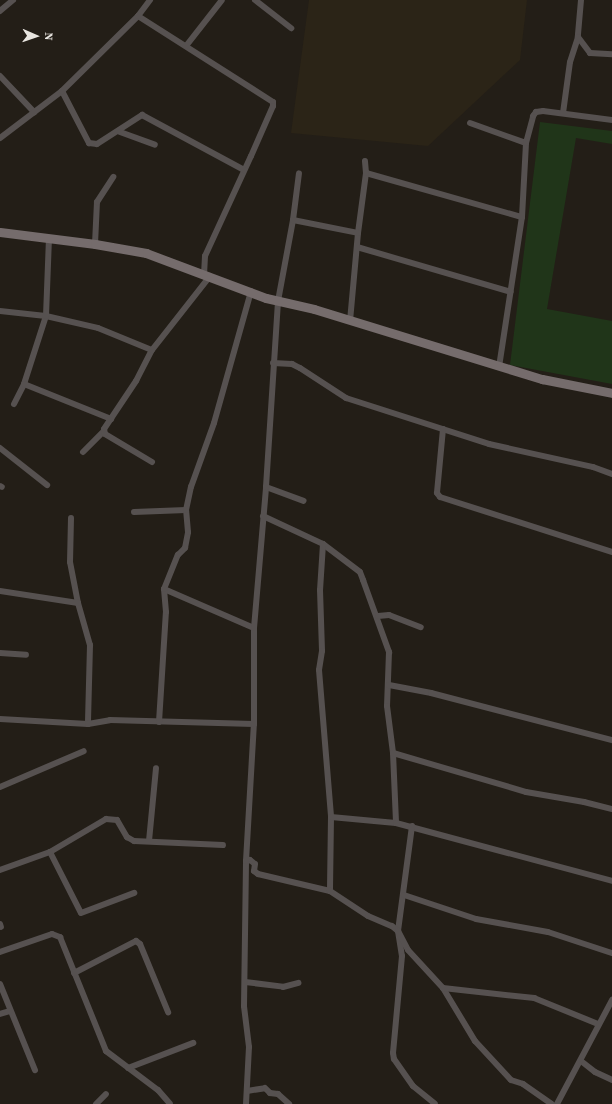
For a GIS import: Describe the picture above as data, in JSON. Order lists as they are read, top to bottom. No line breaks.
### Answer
{"north":"right"}
